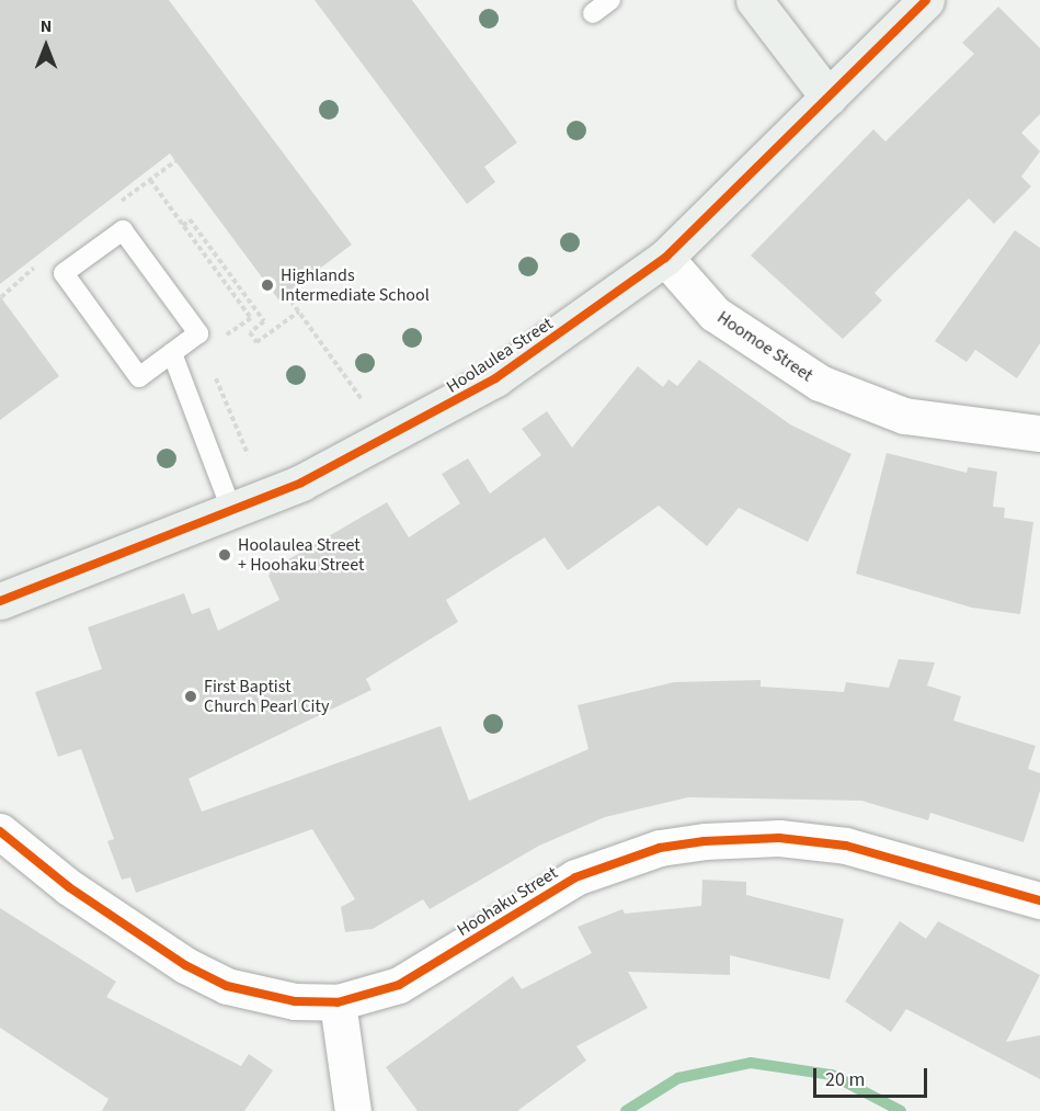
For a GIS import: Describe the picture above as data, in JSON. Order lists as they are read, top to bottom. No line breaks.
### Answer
{"streets":{"street":["Hoomoe Street","Hoolaulea Street","Hoohaku Street"]},"crossings":[["Hoomoe Street","Hoolaulea Street"]],"places":["Highlands Intermediate School","Hoolaulea Street + Hoohaku Street","First Baptist Church Pearl City"],"scale_bar":"20 m","north":"top"}
